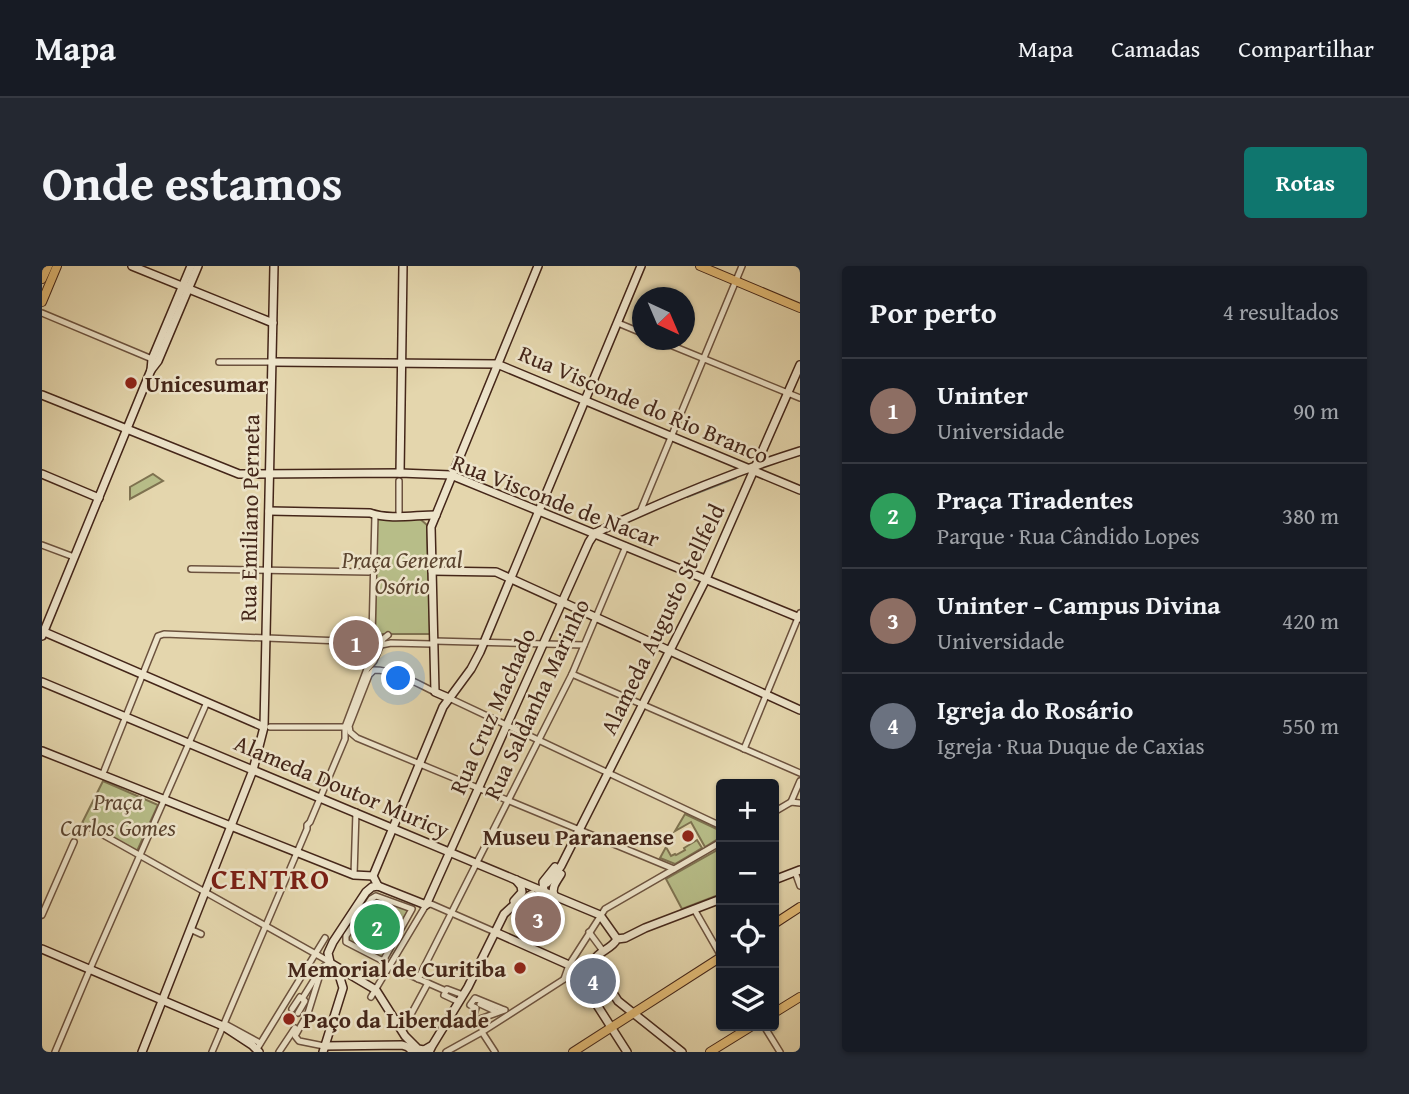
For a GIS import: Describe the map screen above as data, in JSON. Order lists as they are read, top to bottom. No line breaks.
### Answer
{"streets":{"street":["Rua Visconde do Rio Branco","Rua Visconde de Nacar","Rua Emiliano Perneta","Alameda Augusto Stellfeld","Rua Saldanha Marinho","Rua Cruz Machado","Alameda Doutor Muricy"]},"crossings":[["Rua Visconde do Rio Branco","Rua Emiliano Perneta"],["Rua Visconde do Rio Branco","Alameda Augusto Stellfeld"],["Rua Visconde de Nacar","Rua Emiliano Perneta"],["Rua Visconde de Nacar","Alameda Augusto Stellfeld"],["Rua Visconde de Nacar","Rua Saldanha Marinho"],["Rua Visconde de Nacar","Rua Cruz Machado"],["Rua Emiliano Perneta","Alameda Doutor Muricy"],["Alameda Augusto Stellfeld","Alameda Doutor Muricy"],["Rua Saldanha Marinho","Alameda Doutor Muricy"],["Rua Cruz Machado","Alameda Doutor Muricy"]],"districts":["CENTRO"],"parks":["Praça General Osório","Praça Carlos Gomes"],"places":["Unicesumar","Museu Paranaense","Memorial de Curitiba","Paço da Liberdade"],"north":"bottom right","page":{"header":"Mapa","nav":["Mapa","Camadas","Compartilhar"],"title":"Onde estamos","buttons":"Rotas","heading":["Por perto","4 resultados"],"list":[{"mark":"1","name":"Uninter","note":"Universidade","value":"90 m"},{"mark":"2","name":"Praça Tiradentes","note":"Parque · Rua Cândido Lopes","value":"380 m"},{"mark":"3","name":"Uninter - Campus Divina","note":"Universidade","value":"420 m"},{"mark":"4","name":"Igreja do Rosário","note":"Igreja · Rua Duque de Caxias","value":"550 m"}],"pins":["1","3","2","4"],"map_buttons":["+","−"]}}
